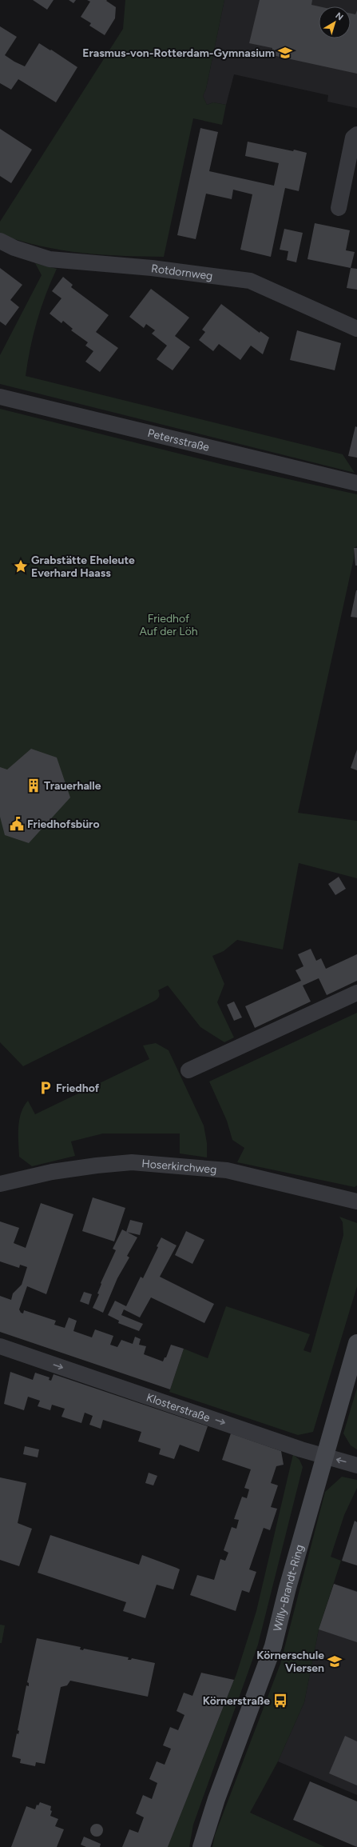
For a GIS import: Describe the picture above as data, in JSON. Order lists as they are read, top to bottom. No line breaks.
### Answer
{"streets":{"main road":["Willy-Brandt-Ring"],"street":["Rotdornweg","Petersstraße","Hoserkirchweg","Klosterstraße"]},"crossings":[["Klosterstraße","Willy-Brandt-Ring"]],"one_way":["Klosterstraße"],"parks":["Friedhof Auf der Löh"],"places":{"school or university":["Erasmus-von-Rotterdam-Gymnasium","Körnerschule Viersen"],"place":["Grabstätte Eheleute Everhard Haass"],"building":["Trauerhalle"],"public building":["Friedhofsbüro"],"parking":["Friedhof"],"bus stop":["Körnerstraße"]},"north":"top right"}
